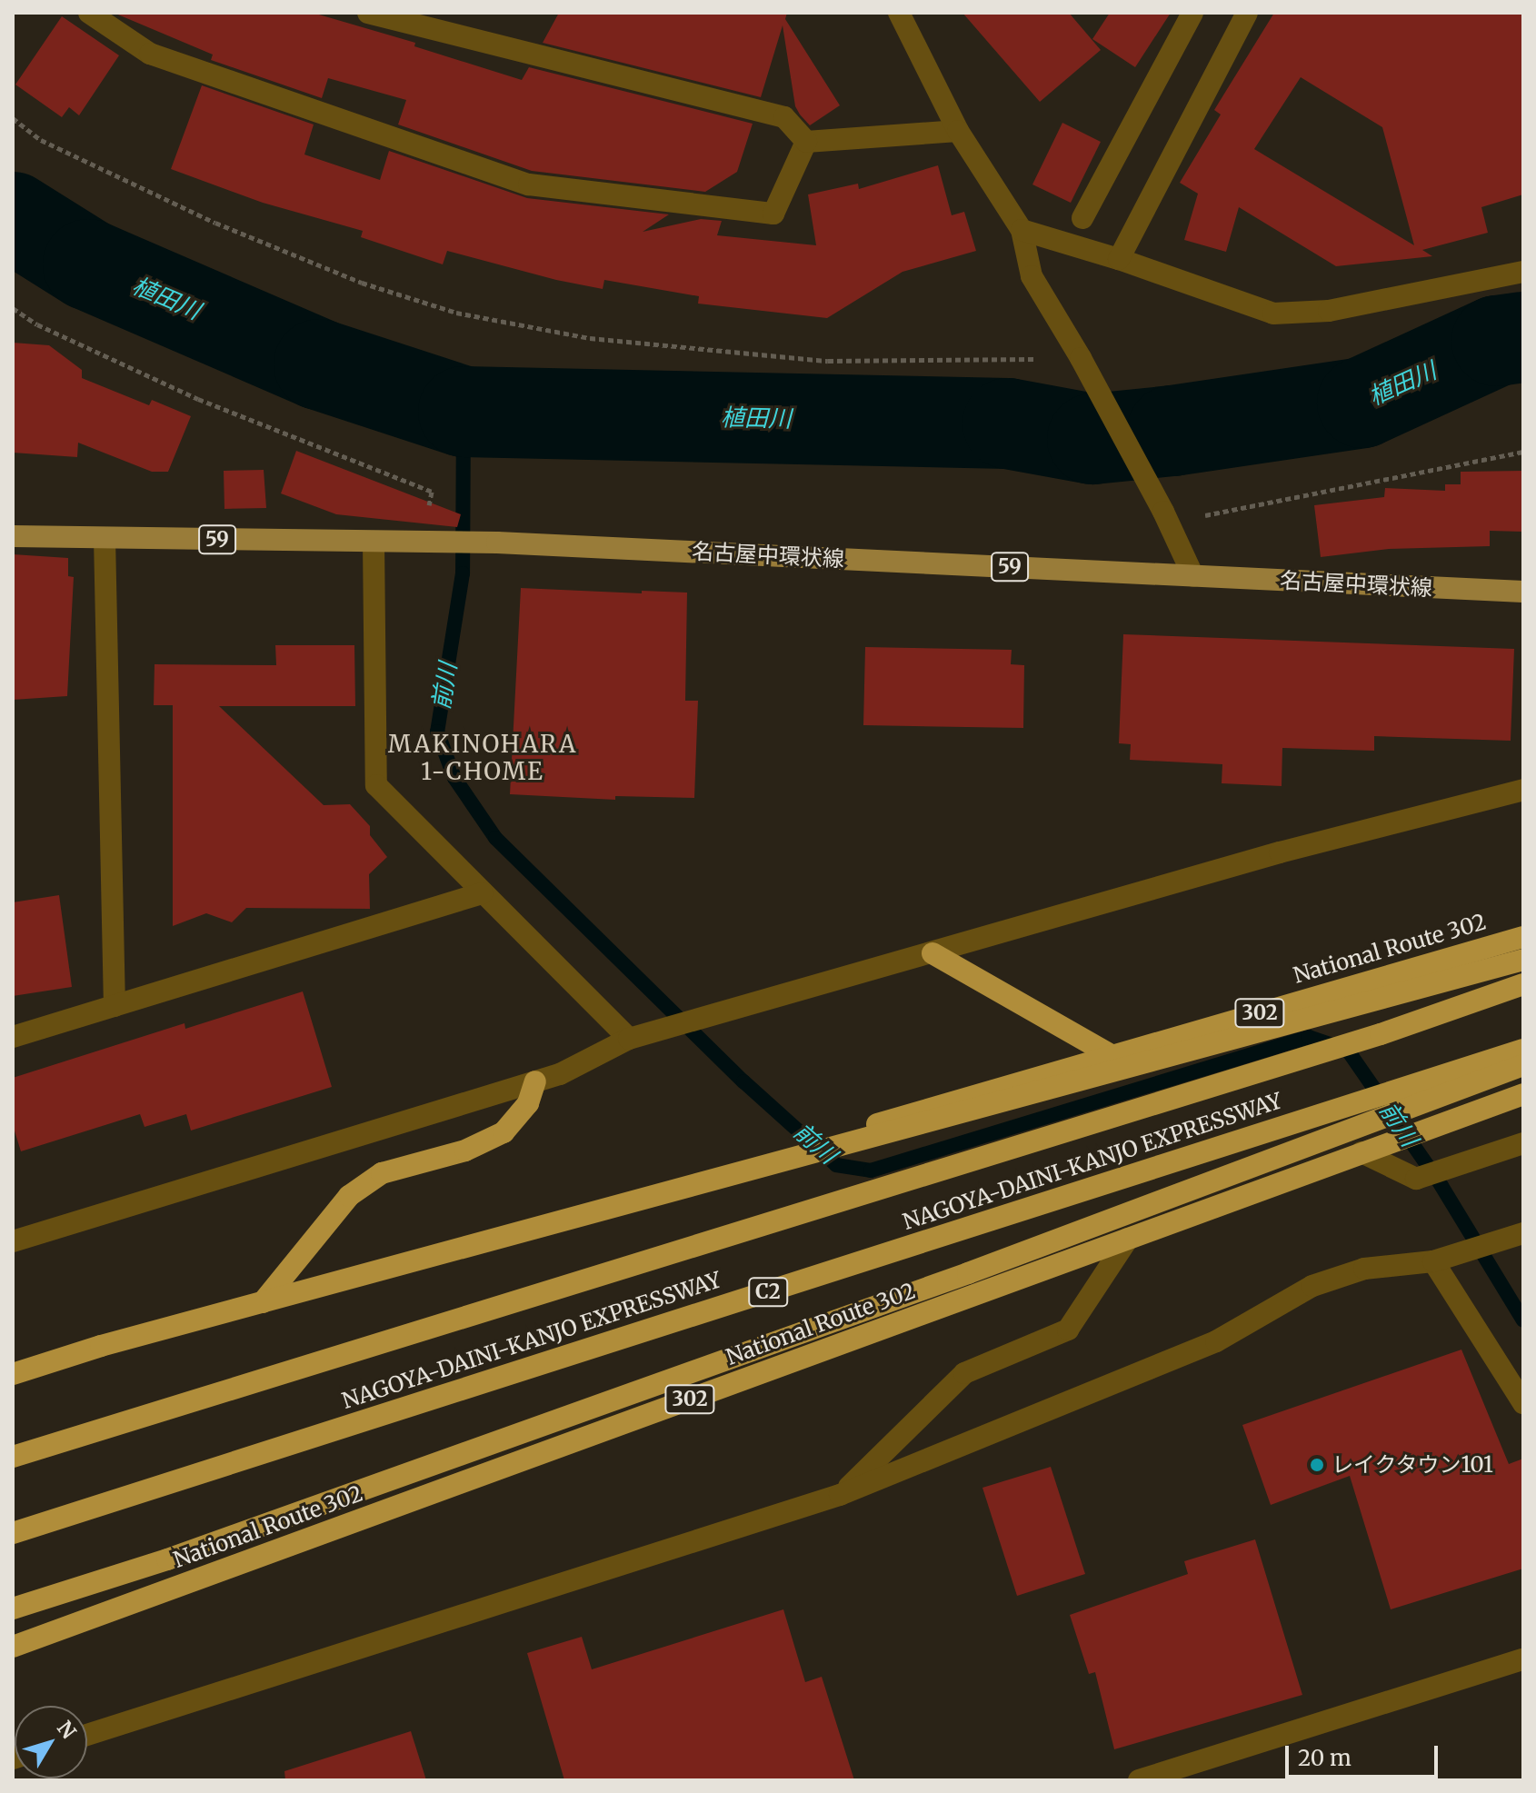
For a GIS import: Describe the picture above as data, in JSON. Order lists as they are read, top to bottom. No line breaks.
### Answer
{"streets":{"highway":["National Route 302","302","NAGOYA-DAINI-KANJO EXPRESSWAY","C2"],"main road":["59","名古屋中環状線"]},"districts":["MAKINOHARA 1-CHOME"],"water":["植田川","前川"],"places":["レイクタウン101"],"scale_bar":"20 m","north":"top right"}
